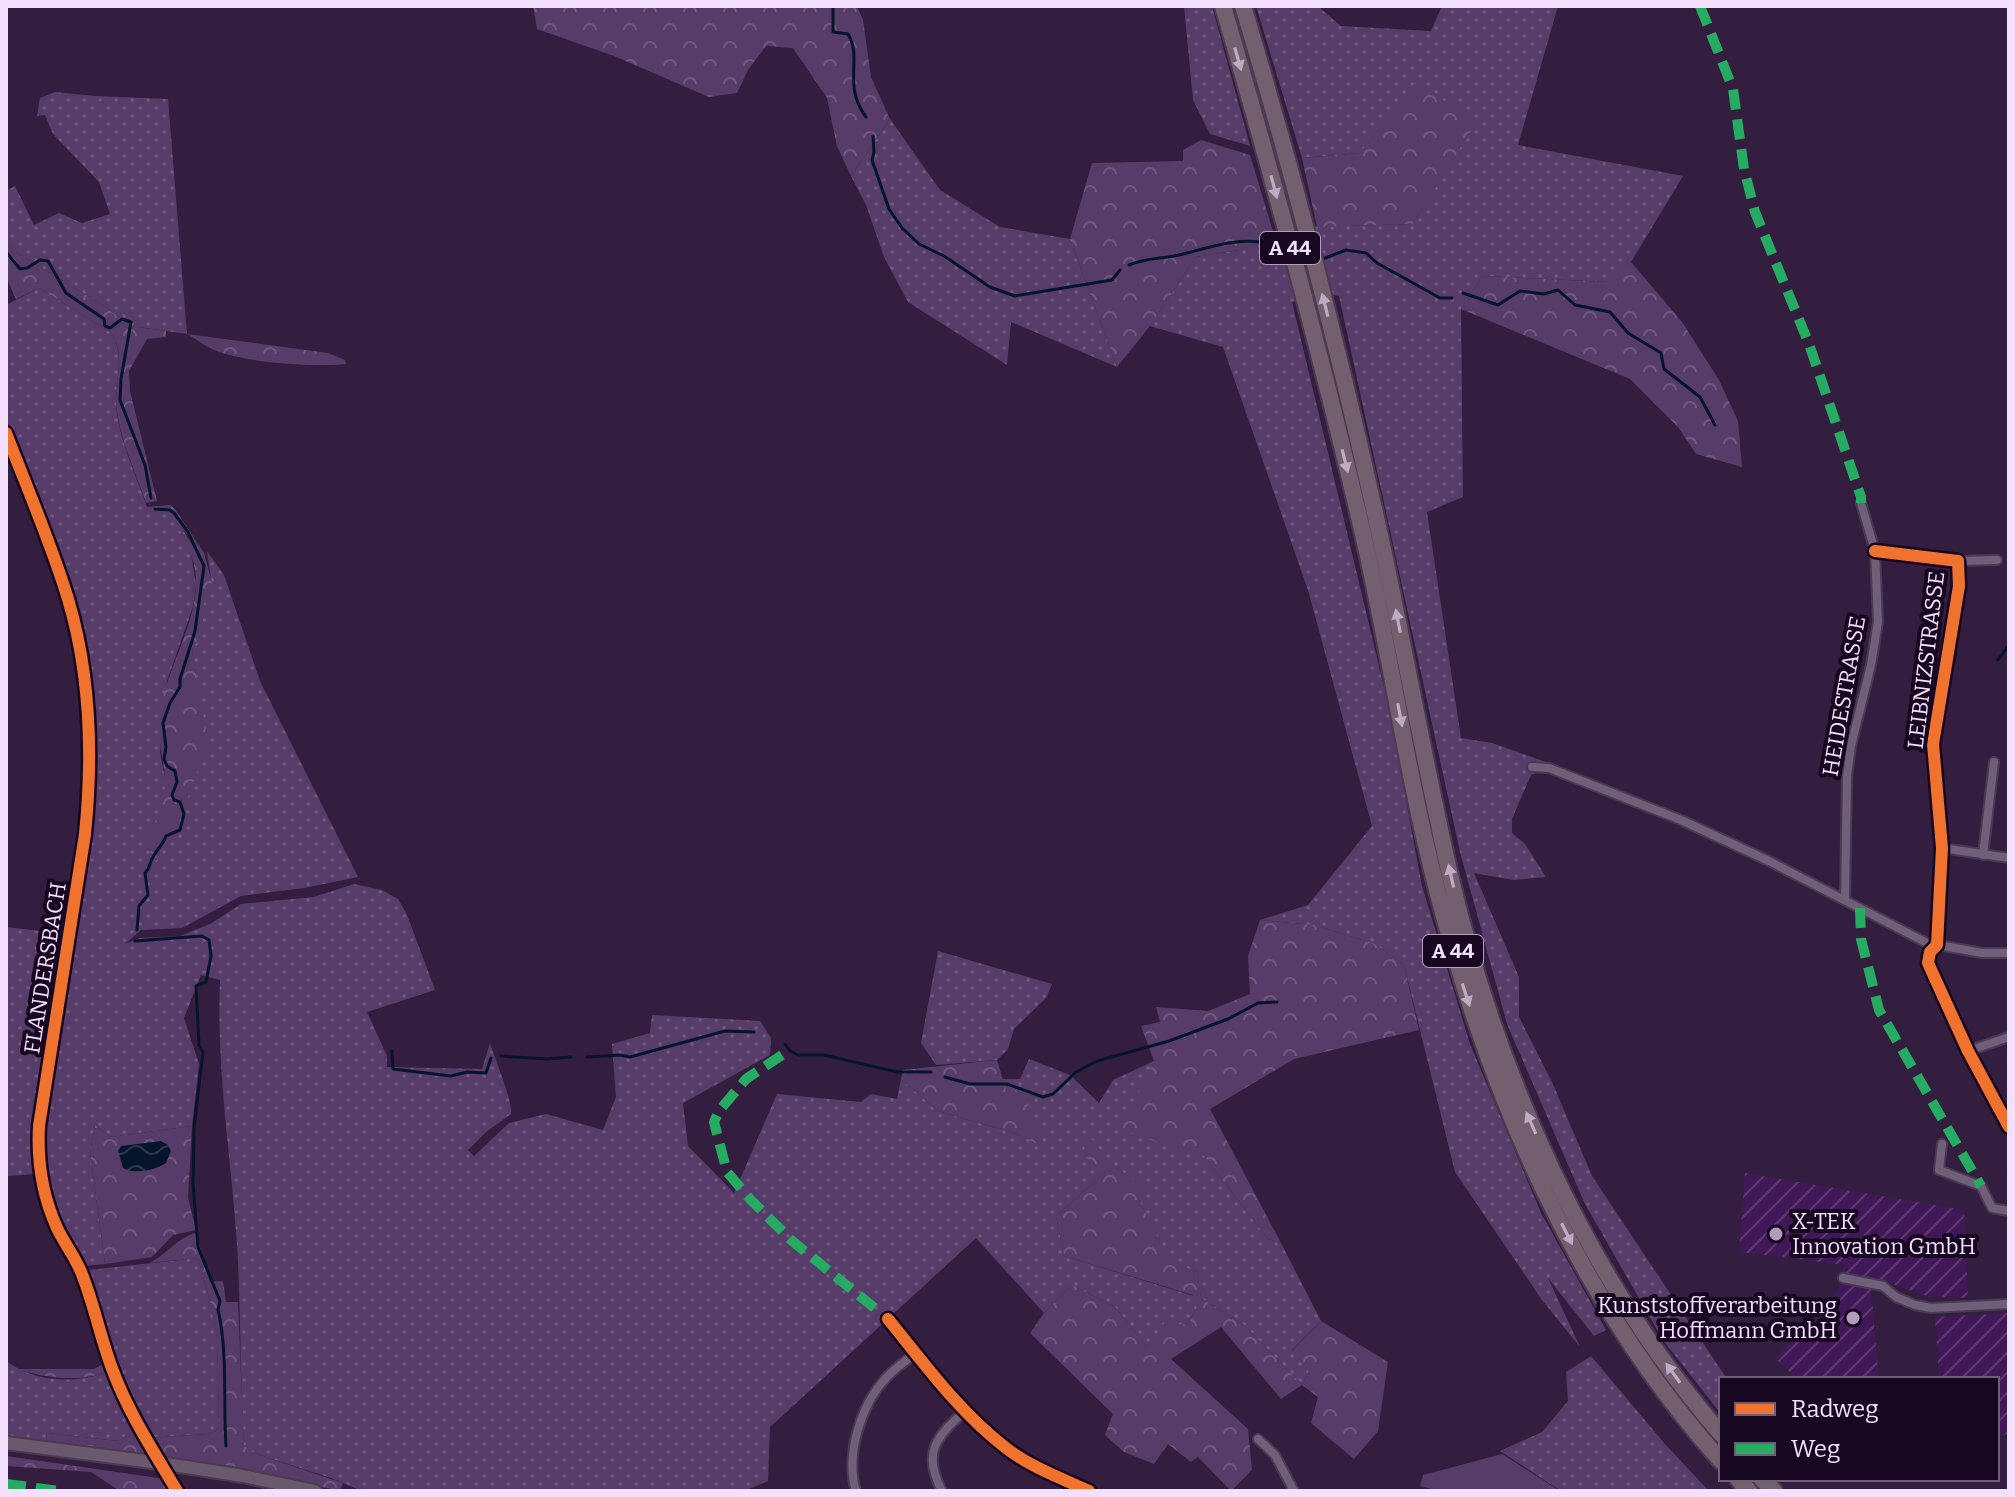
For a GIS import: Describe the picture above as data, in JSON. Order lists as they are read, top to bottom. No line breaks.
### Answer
{"streets":{"highway":["A 44"],"street":["LEIBNIZSTRASSE","HEIDESTRASSE","FLANDERSBACH"]},"crossings":[["LEIBNIZSTRASSE","HEIDESTRASSE"]],"places":["X-TEK Innovation GmbH","Kunststoffverarbeitung Hoffmann GmbH"],"legend":["Radweg","Weg"]}
